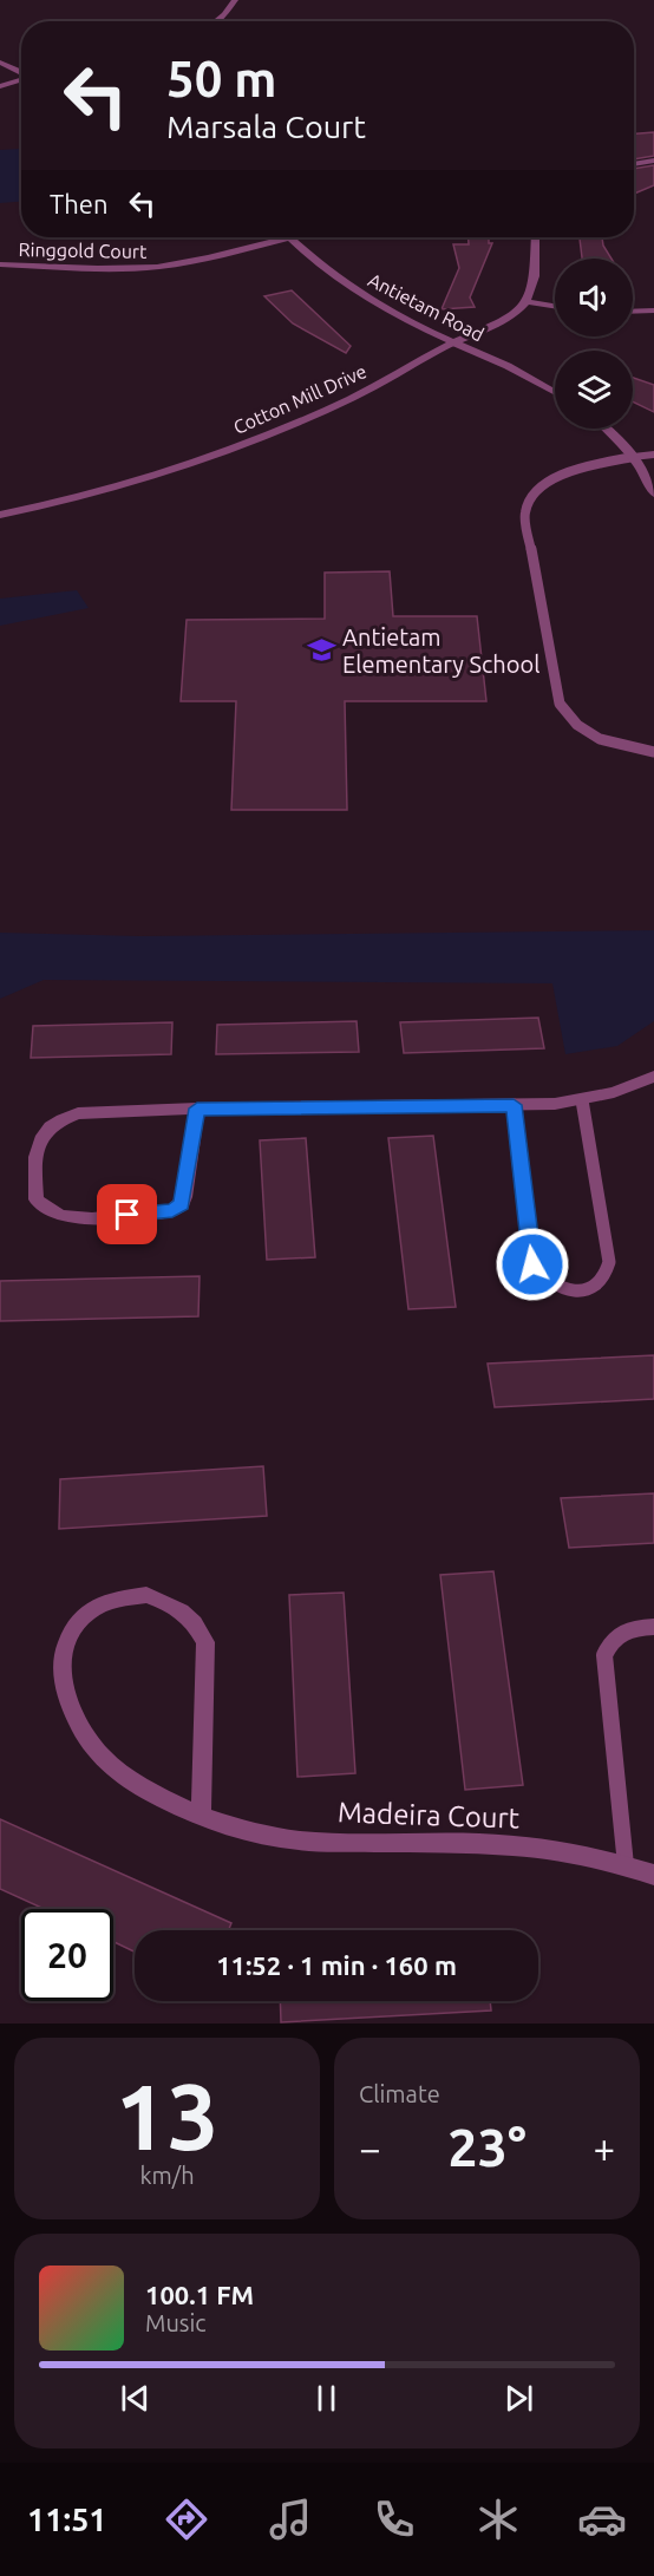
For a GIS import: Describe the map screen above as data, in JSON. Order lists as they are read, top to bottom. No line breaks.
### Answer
{"streets":{"street":["Ringgold Court","Antietam Road","Cotton Mill Drive","Madeira Court"]},"crossings":[["Ringgold Court","Antietam Road"],["Antietam Road","Cotton Mill Drive"]],"places":{"school or university":["Antietam Elementary School"]},"page":{"turn":["50 m","Marsala Court"],"then":"Then","limit":"20","trip":"11:52 · 1 min · 160 m","tile":[["13","km/h"],"Climate"],"heat":["−","23°","+"],"song":["100.1 FM","Music"],"tabs":"11:51"}}
